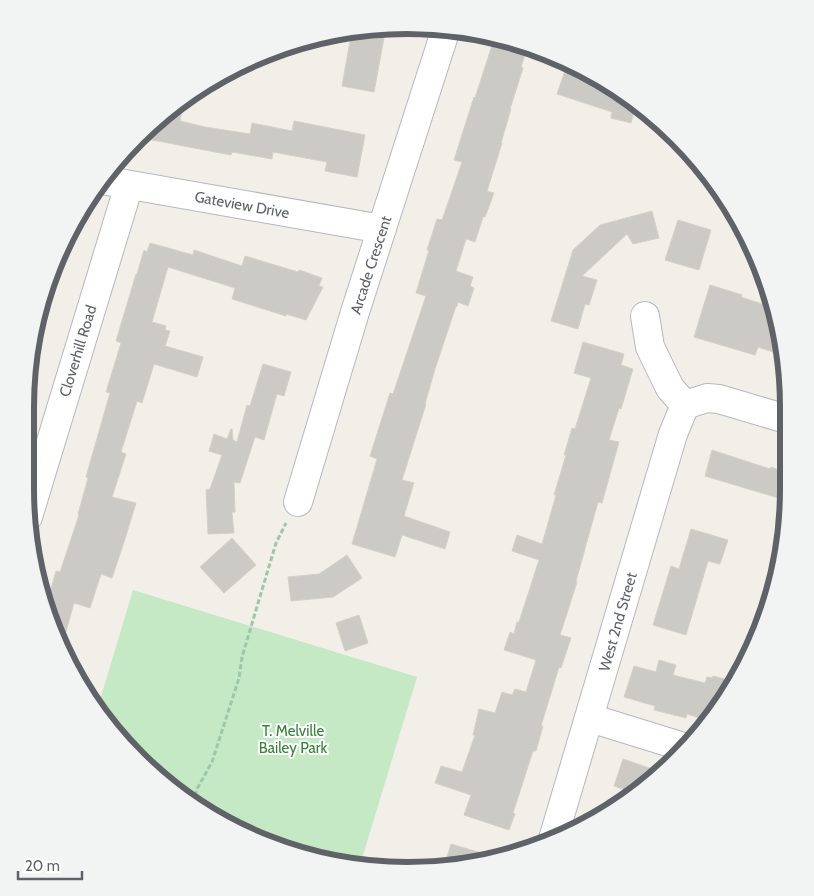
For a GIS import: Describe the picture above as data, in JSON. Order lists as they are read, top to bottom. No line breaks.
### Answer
{"streets":{"street":["Gateview Drive","Arcade Crescent","Cloverhill Road","West 2nd Street"]},"crossings":[["Gateview Drive","Arcade Crescent"],["Gateview Drive","Cloverhill Road"]],"parks":["T. Melville Bailey Park"],"scale_bar":"20 m"}
